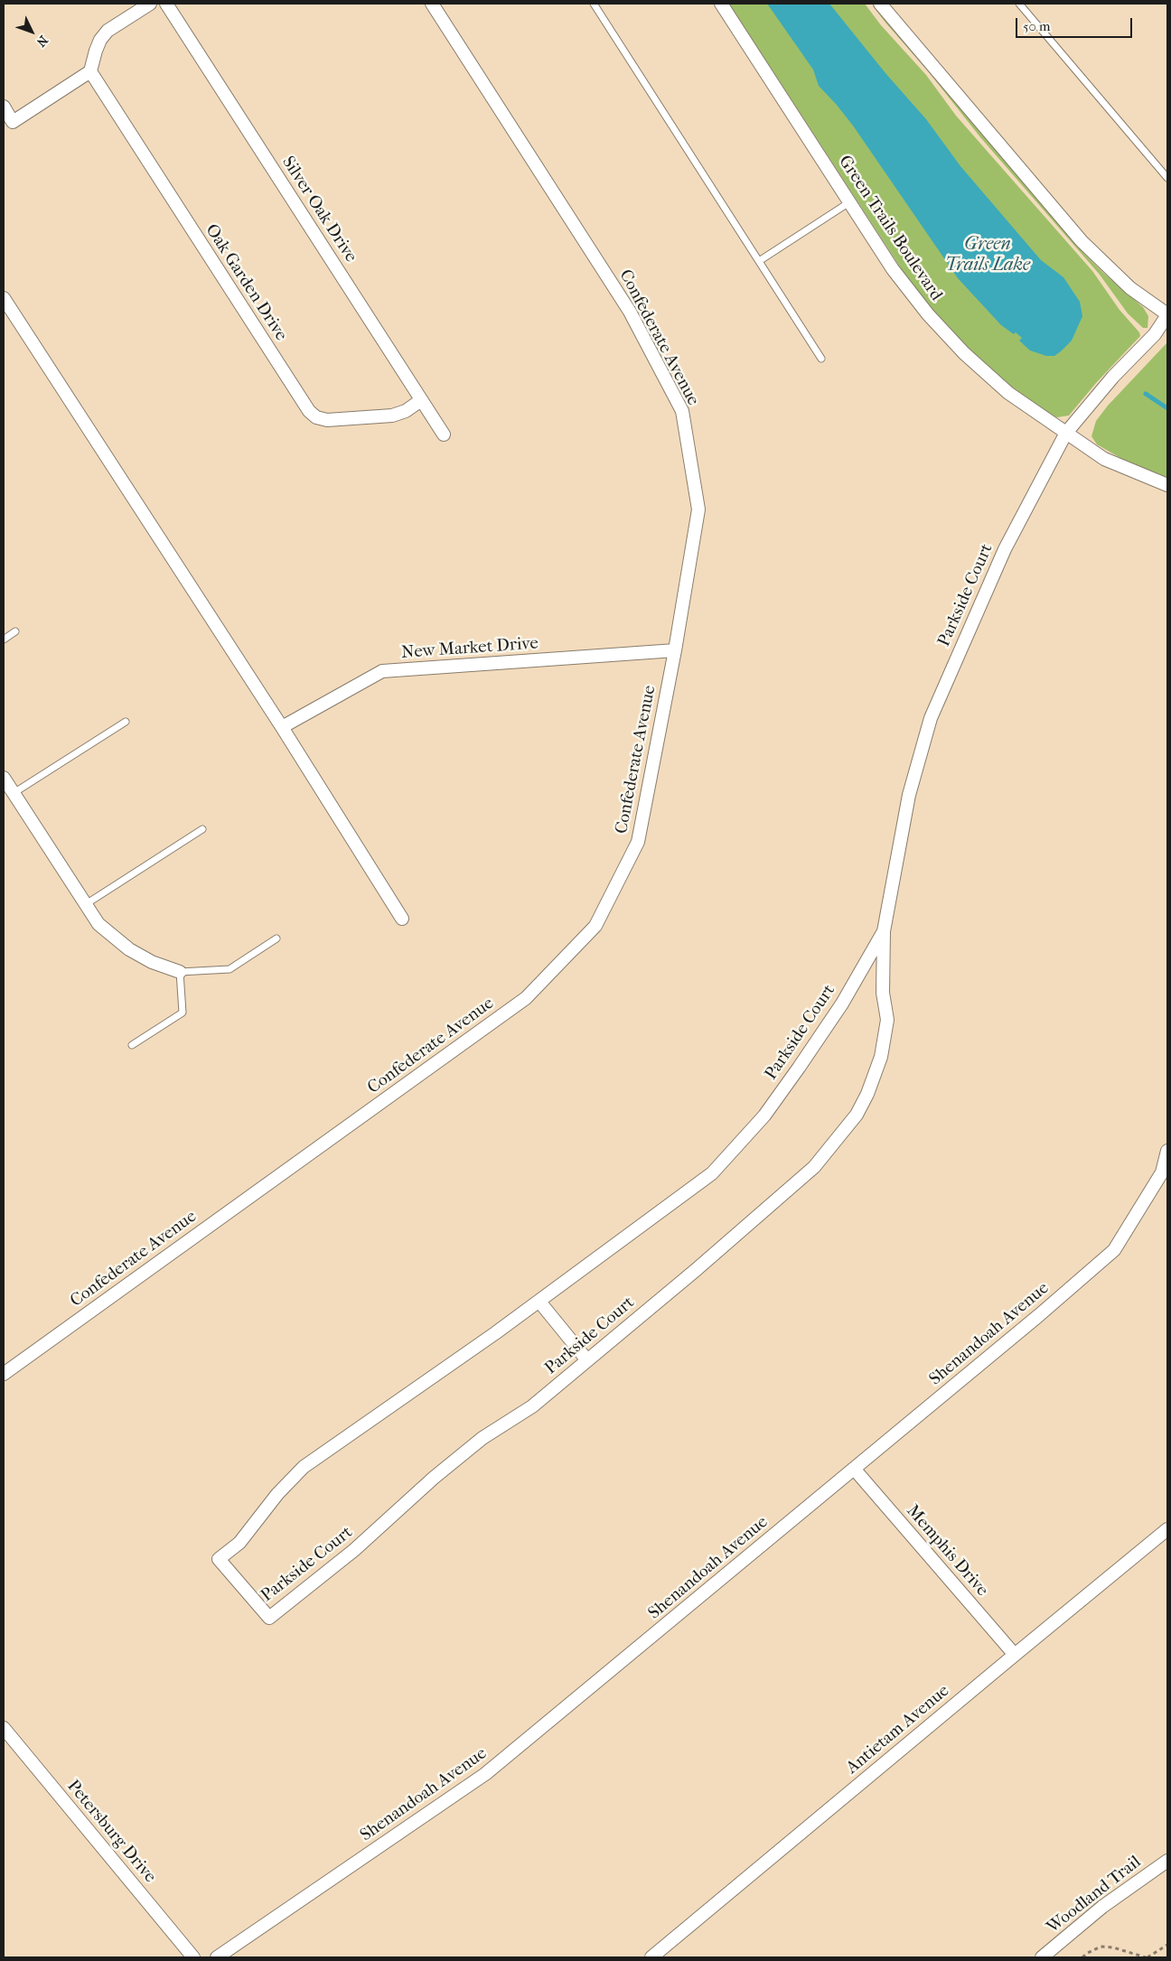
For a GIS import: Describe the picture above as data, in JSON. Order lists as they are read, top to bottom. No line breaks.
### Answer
{"streets":{"street":["Silver Oak Drive","Green Trails Boulevard","Oak Garden Drive","Confederate Avenue","Parkside Court","New Market Drive","Shenandoah Avenue","Memphis Drive","Antietam Avenue","Petersburg Drive","Woodland Trail"]},"crossings":[["Silver Oak Drive","Oak Garden Drive"],["Green Trails Boulevard","Parkside Court"],["Confederate Avenue","New Market Drive"],["Shenandoah Avenue","Memphis Drive"],["Memphis Drive","Antietam Avenue"]],"water":["Green Trails Lake"],"scale_bar":"50 m","north":"bottom right"}
